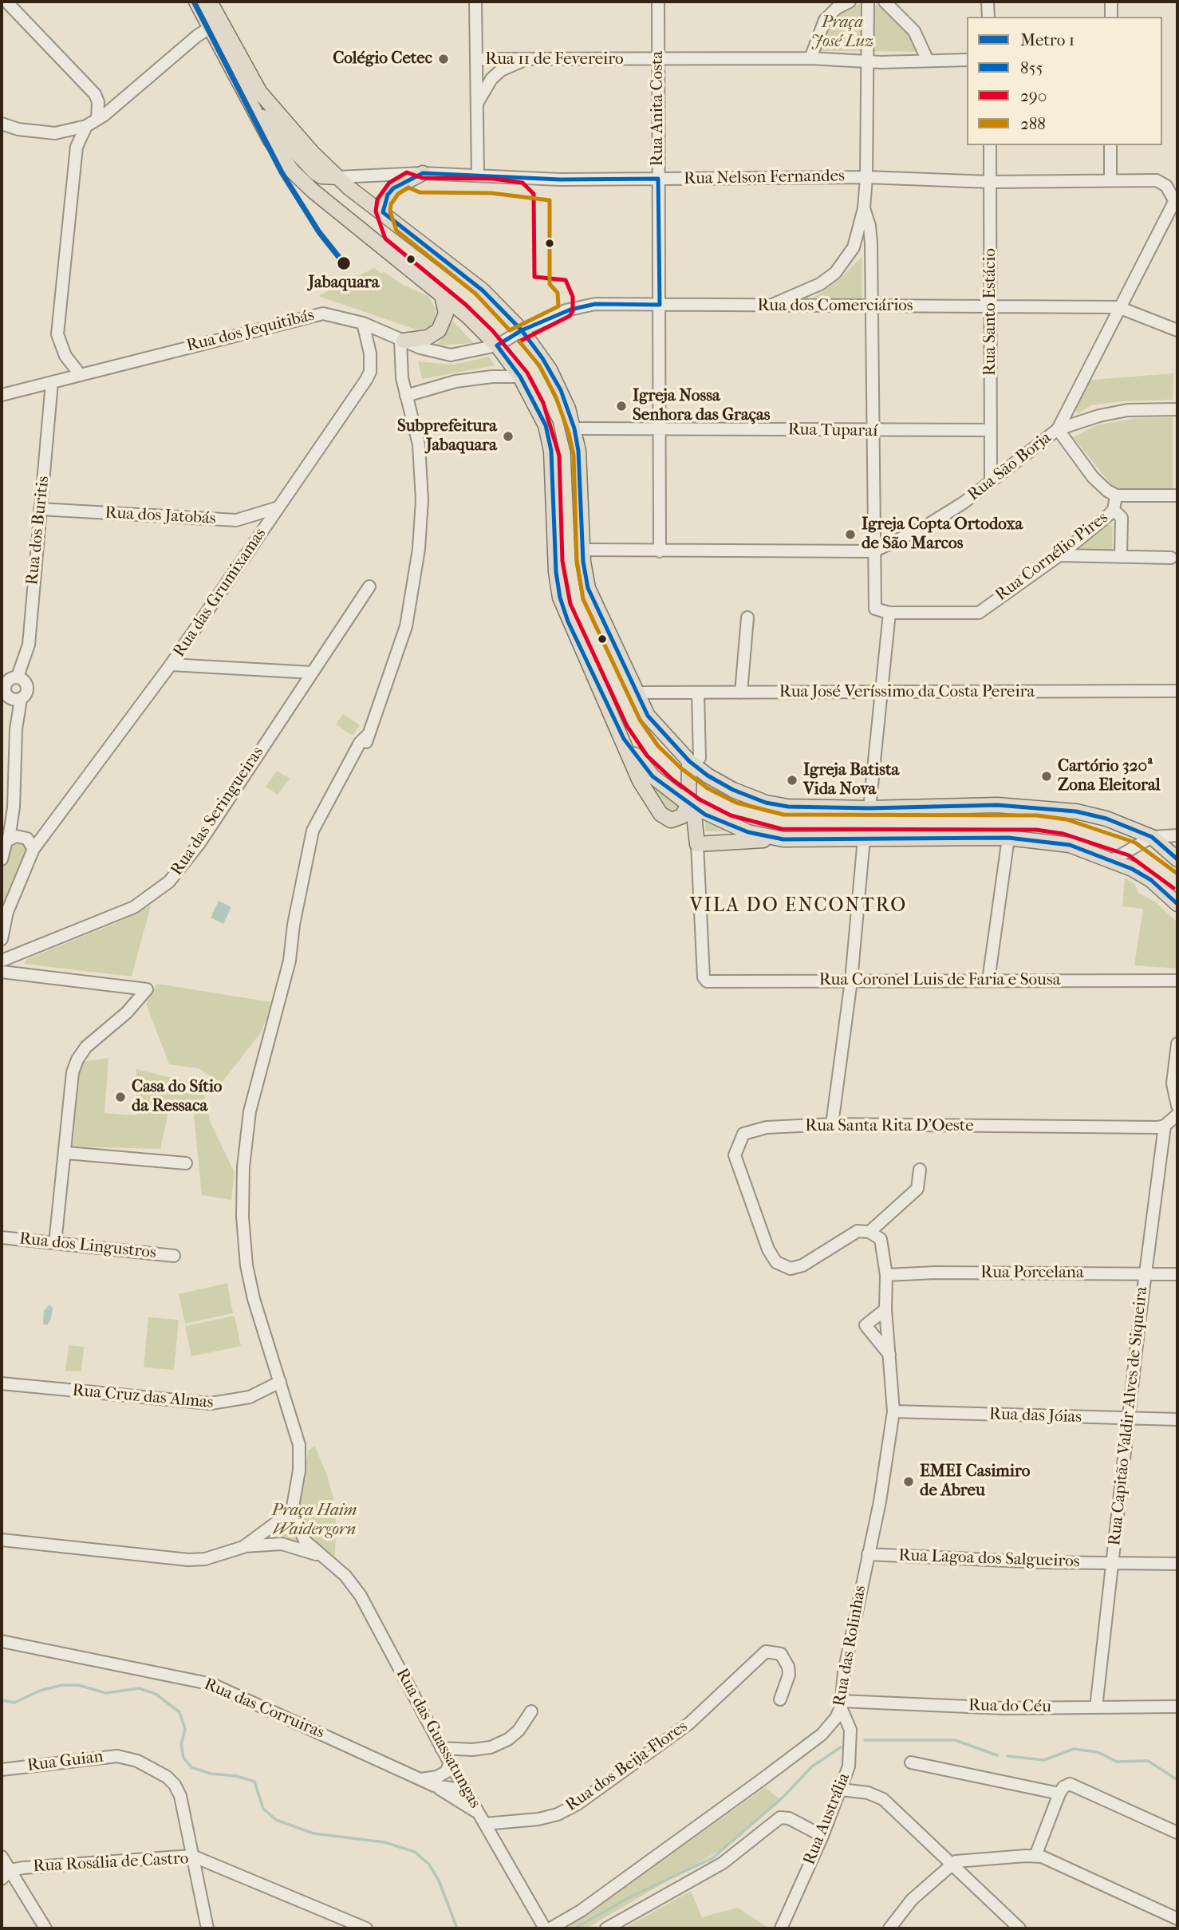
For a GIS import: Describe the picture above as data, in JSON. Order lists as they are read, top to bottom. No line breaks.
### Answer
{"streets":{"street":["Rua 11 de Fevereiro","Rua Anita Costa","Rua Nelson Fernandes","Rua dos Comerciários","Rua Santo Estácio","Rua dos Jequitibás","Rua Tuparaí","Rua São Borja","Rua dos Jatobás","Rua dos Buritis","Rua Cornélio Pires","Rua das Grumixamas","Rua José Veríssimo da Costa Pereira","Rua das Seringueiras","Rua Coronel Luis de Faria e Sousa","Rua Santa Rita D'Oeste","Rua dos Lingustros","Rua Porcelana","Rua Cruz das Almas","Rua das Jóias","Rua Capitão Valdir Alves de Siqueira","Rua Lagoa dos Salgueiros","Rua das Rolinhas","Rua do Céu","Rua das Corruiras","Rua das Guassatungas","Rua Guian","Rua dos Beija-Flores","Rua Austrália","Rua Rosália de Castro"]},"crossings":[["Rua 11 de Fevereiro","Rua Anita Costa"],["Rua Anita Costa","Rua Nelson Fernandes"],["Rua Anita Costa","Rua dos Comerciários"],["Rua Anita Costa","Rua Tuparaí"],["Rua Anita Costa","Rua São Borja"],["Rua Nelson Fernandes","Rua Santo Estácio"],["Rua Nelson Fernandes","Rua São Borja"],["Rua dos Comerciários","Rua Santo Estácio"],["Rua dos Comerciários","Rua dos Jequitibás"],["Rua dos Comerciários","Rua São Borja"],["Rua Santo Estácio","Rua Tuparaí"],["Rua Santo Estácio","Rua São Borja"],["Rua dos Jequitibás","Rua dos Buritis"],["Rua dos Jequitibás","Rua das Grumixamas"],["Rua dos Jatobás","Rua dos Buritis"],["Rua dos Jatobás","Rua das Grumixamas"],["Rua Santa Rita D'Oeste","Rua Capitão Valdir Alves de Siqueira"],["Rua Santa Rita D'Oeste","Rua das Rolinhas"],["Rua Porcelana","Rua Capitão Valdir Alves de Siqueira"],["Rua Porcelana","Rua das Rolinhas"],["Rua das Jóias","Rua Capitão Valdir Alves de Siqueira"],["Rua das Jóias","Rua das Rolinhas"],["Rua Capitão Valdir Alves de Siqueira","Rua Lagoa dos Salgueiros"],["Rua Capitão Valdir Alves de Siqueira","Rua do Céu"],["Rua Lagoa dos Salgueiros","Rua das Rolinhas"],["Rua das Rolinhas","Rua do Céu"],["Rua das Rolinhas","Rua Austrália"],["Rua do Céu","Rua Austrália"],["Rua das Corruiras","Rua das Guassatungas"],["Rua das Guassatungas","Rua dos Beija-Flores"],["Rua Guian","Rua Rosália de Castro"]],"districts":["VILA DO ENCONTRO"],"parks":["Praça José Luz","Praça Haim Waidergorn"],"places":["Colégio Cetec","Jabaquara","Igreja Nossa Senhora das Graças","Subprefeitura Jabaquara","Igreja Copta Ortodoxa de São Marcos","Cartório 320ª Zona Eleitoral","Igreja Batista Vida Nova","Casa do Sítio da Ressaca","EMEI Casimiro de Abreu"],"lines":["metro line 1","transit line 290","transit line 855","transit line 288"],"legend":["Metro 1","855","290","288"]}
